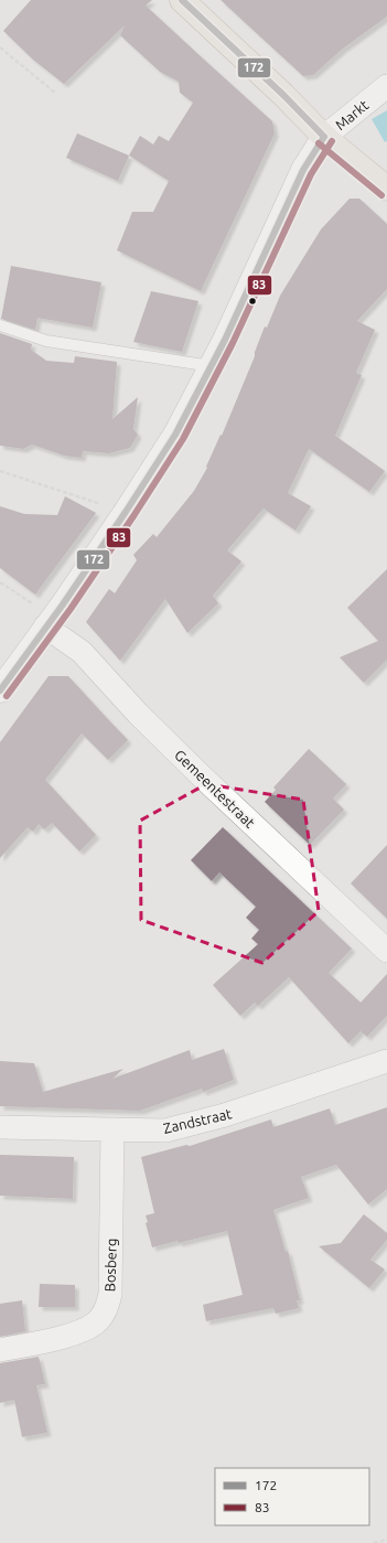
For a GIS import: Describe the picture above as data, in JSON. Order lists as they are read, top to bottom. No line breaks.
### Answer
{"streets":{"main road":["Markt"],"street":["Gemeentestraat","Zandstraat","Bosberg"]},"crossings":[["Markt","Gemeentestraat"],["Zandstraat","Bosberg"]],"lines":["transit line 172","transit line 83"],"legend":["172","83"]}
